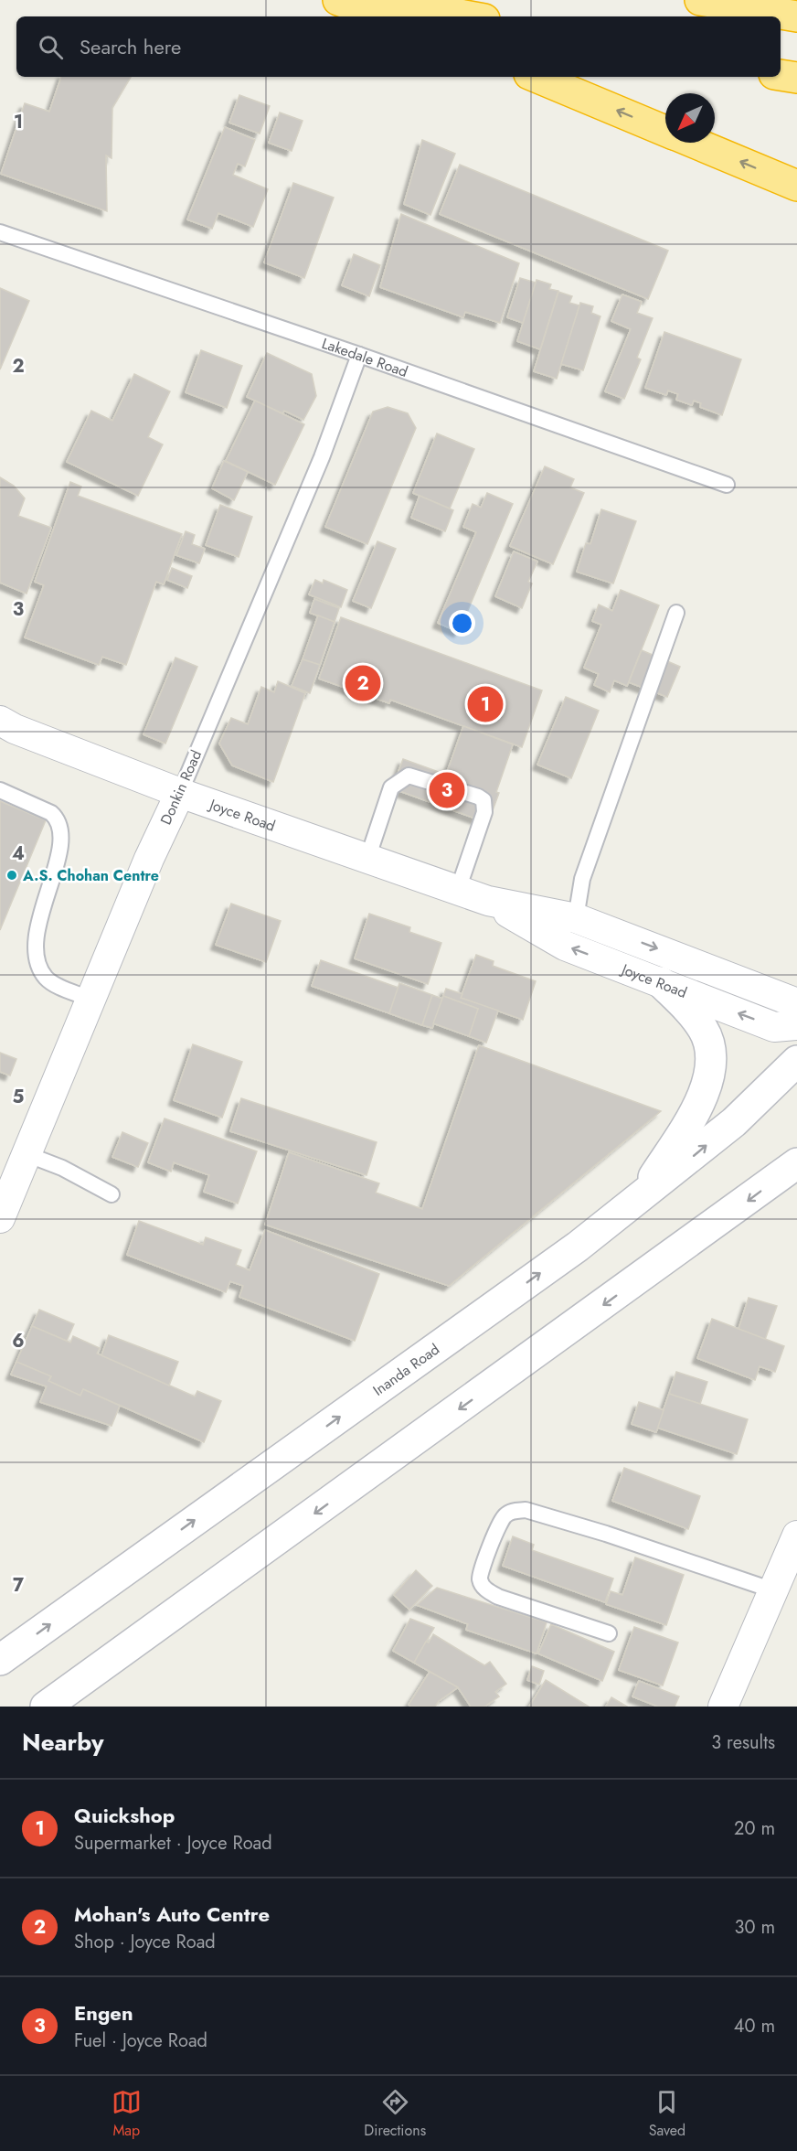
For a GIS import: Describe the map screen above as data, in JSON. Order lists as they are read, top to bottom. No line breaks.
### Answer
{"streets":{"main road":["Inanda Road"],"street":["Donkin Road","Joyce Road"],"lane":["Lakedale Road"]},"crossings":[["Lakedale Road","Donkin Road"],["Donkin Road","Joyce Road"]],"places":["A.S. Chohan Centre"],"north":"bottom left","page":{"search":"Search here","pins":["2","1","3"],"heading":["Nearby","3 results"],"list":[{"mark":"1","name":"Quickshop","note":"Supermarket · Joyce Road","value":"20 m"},{"mark":"2","name":"Mohan's Auto Centre","note":"Shop · Joyce Road","value":"30 m"},{"mark":"3","name":"Engen","note":"Fuel · Joyce Road","value":"40 m"}],"nav":["Map","Directions","Saved"]},"grid":{"rows":["1","2","3","4","5","6","7"]}}
